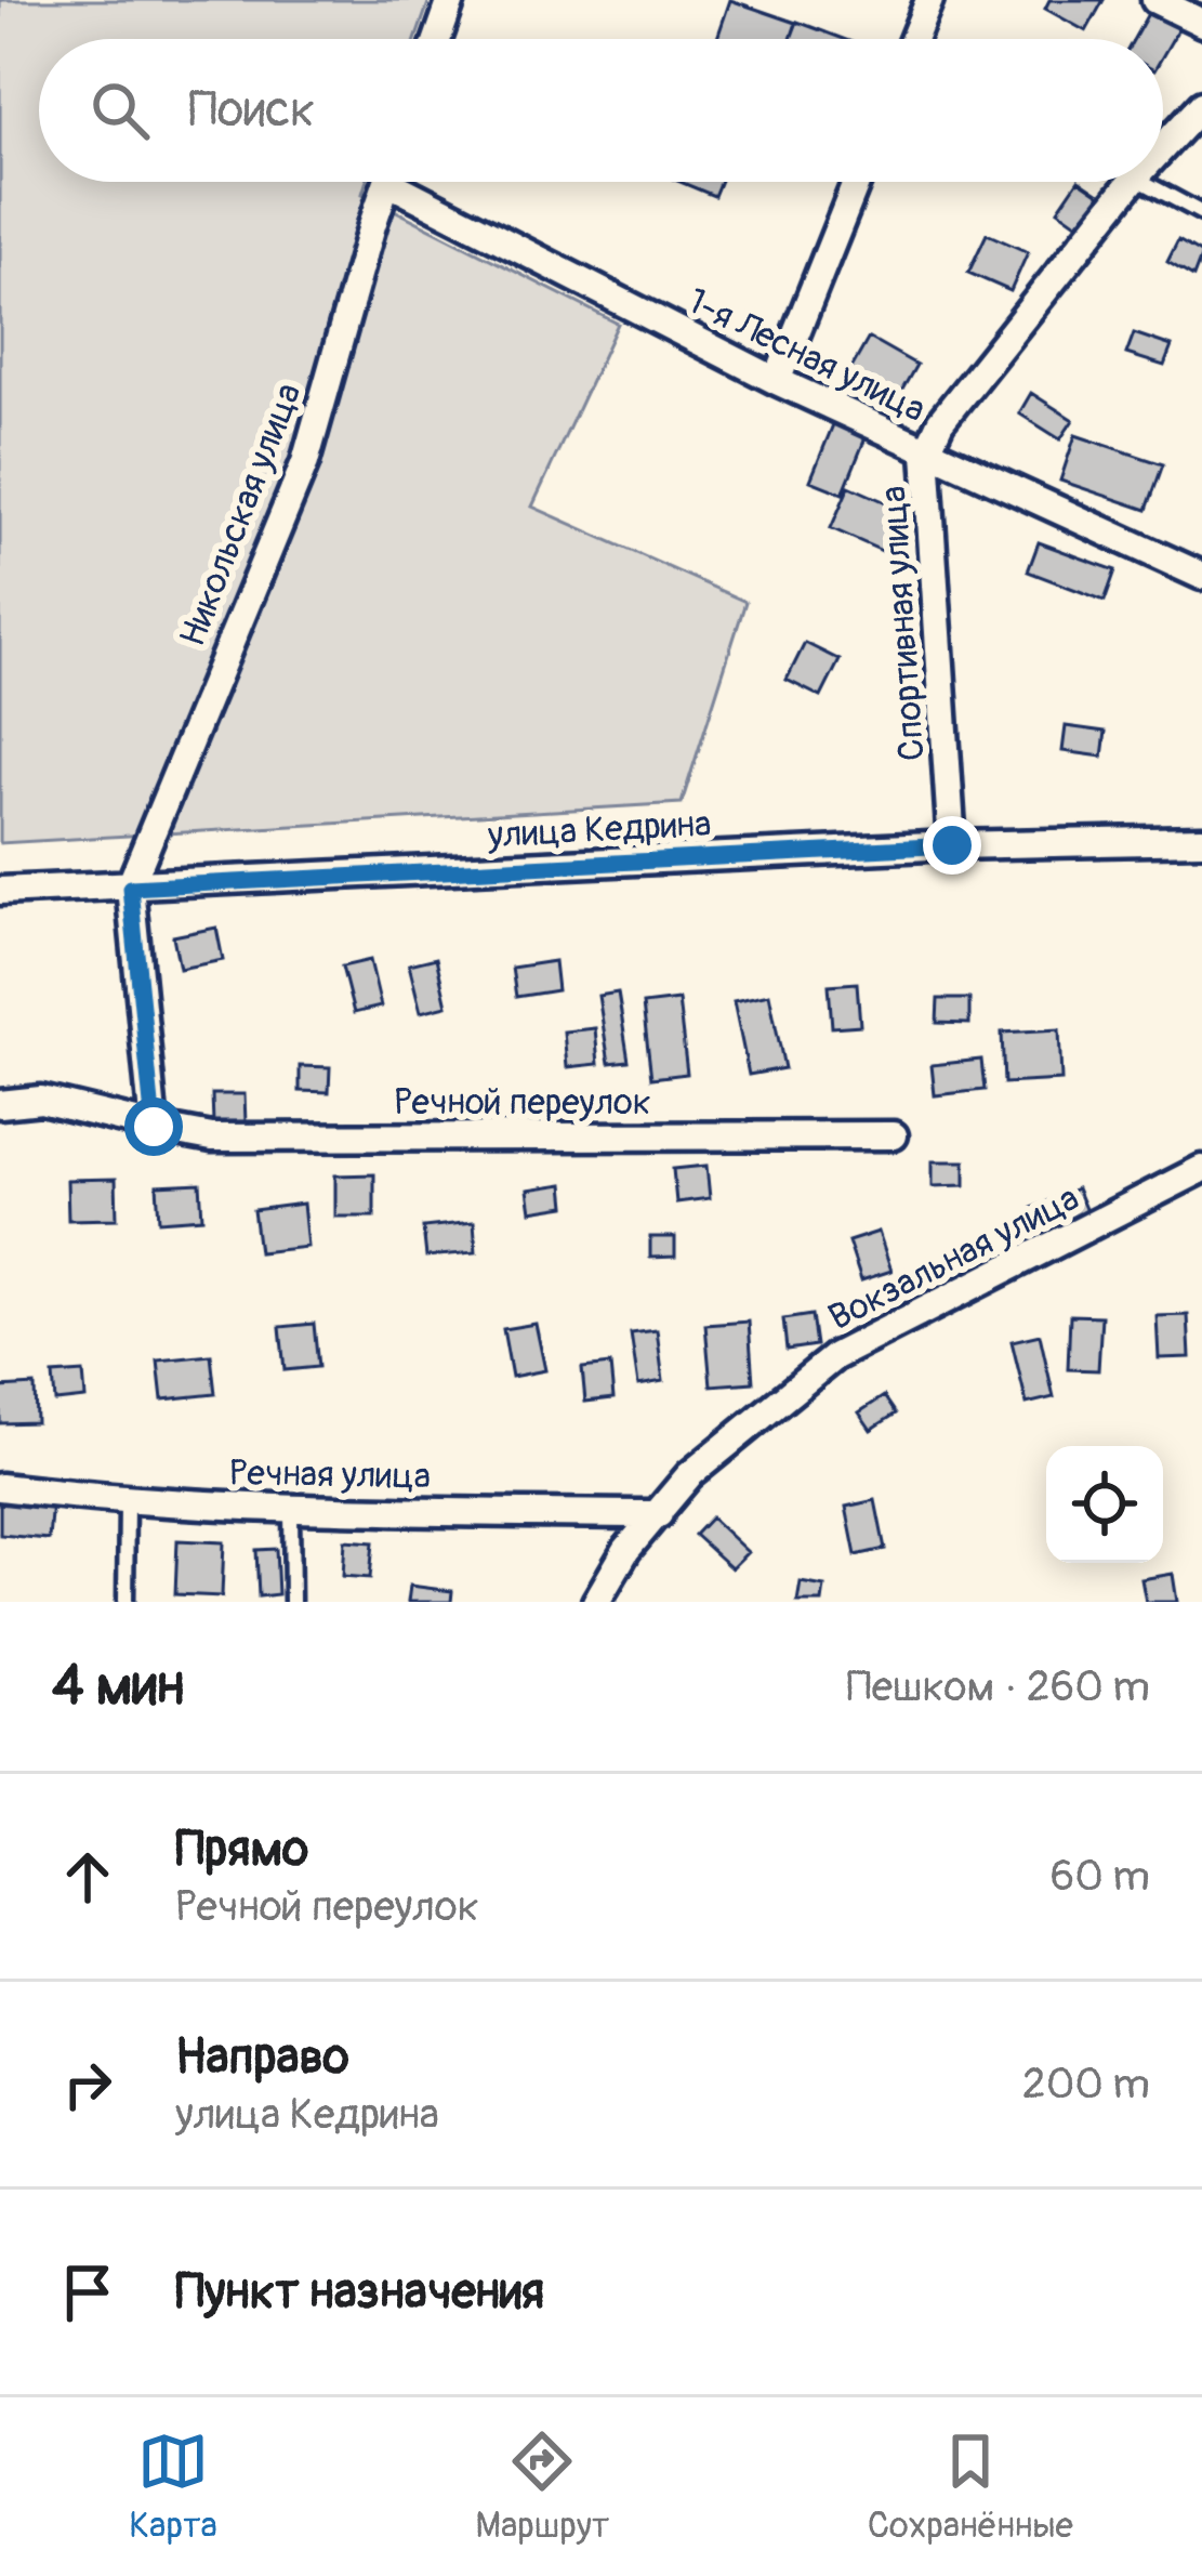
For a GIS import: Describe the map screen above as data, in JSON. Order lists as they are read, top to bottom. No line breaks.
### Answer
{"streets":{"street":["1-я Лесная улица","Никольская улица","Спортивная улица","улица Кедрина","Речной переулок","Вокзальная улица","Речная улица"]},"crossings":[["1-я Лесная улица","Спортивная улица"],["Никольская улица","улица Кедрина"],["Спортивная улица","улица Кедрина"],["Вокзальная улица","Речная улица"]],"page":{"search":"Поиск","heading":["4 мин","Пешком · 260 m"],"list":[["Прямо","Речной переулок","60 m"],["Направо","улица Кедрина","200 m"],"Пункт назначения"],"nav":["Карта","Маршрут","Сохранённые"]}}
